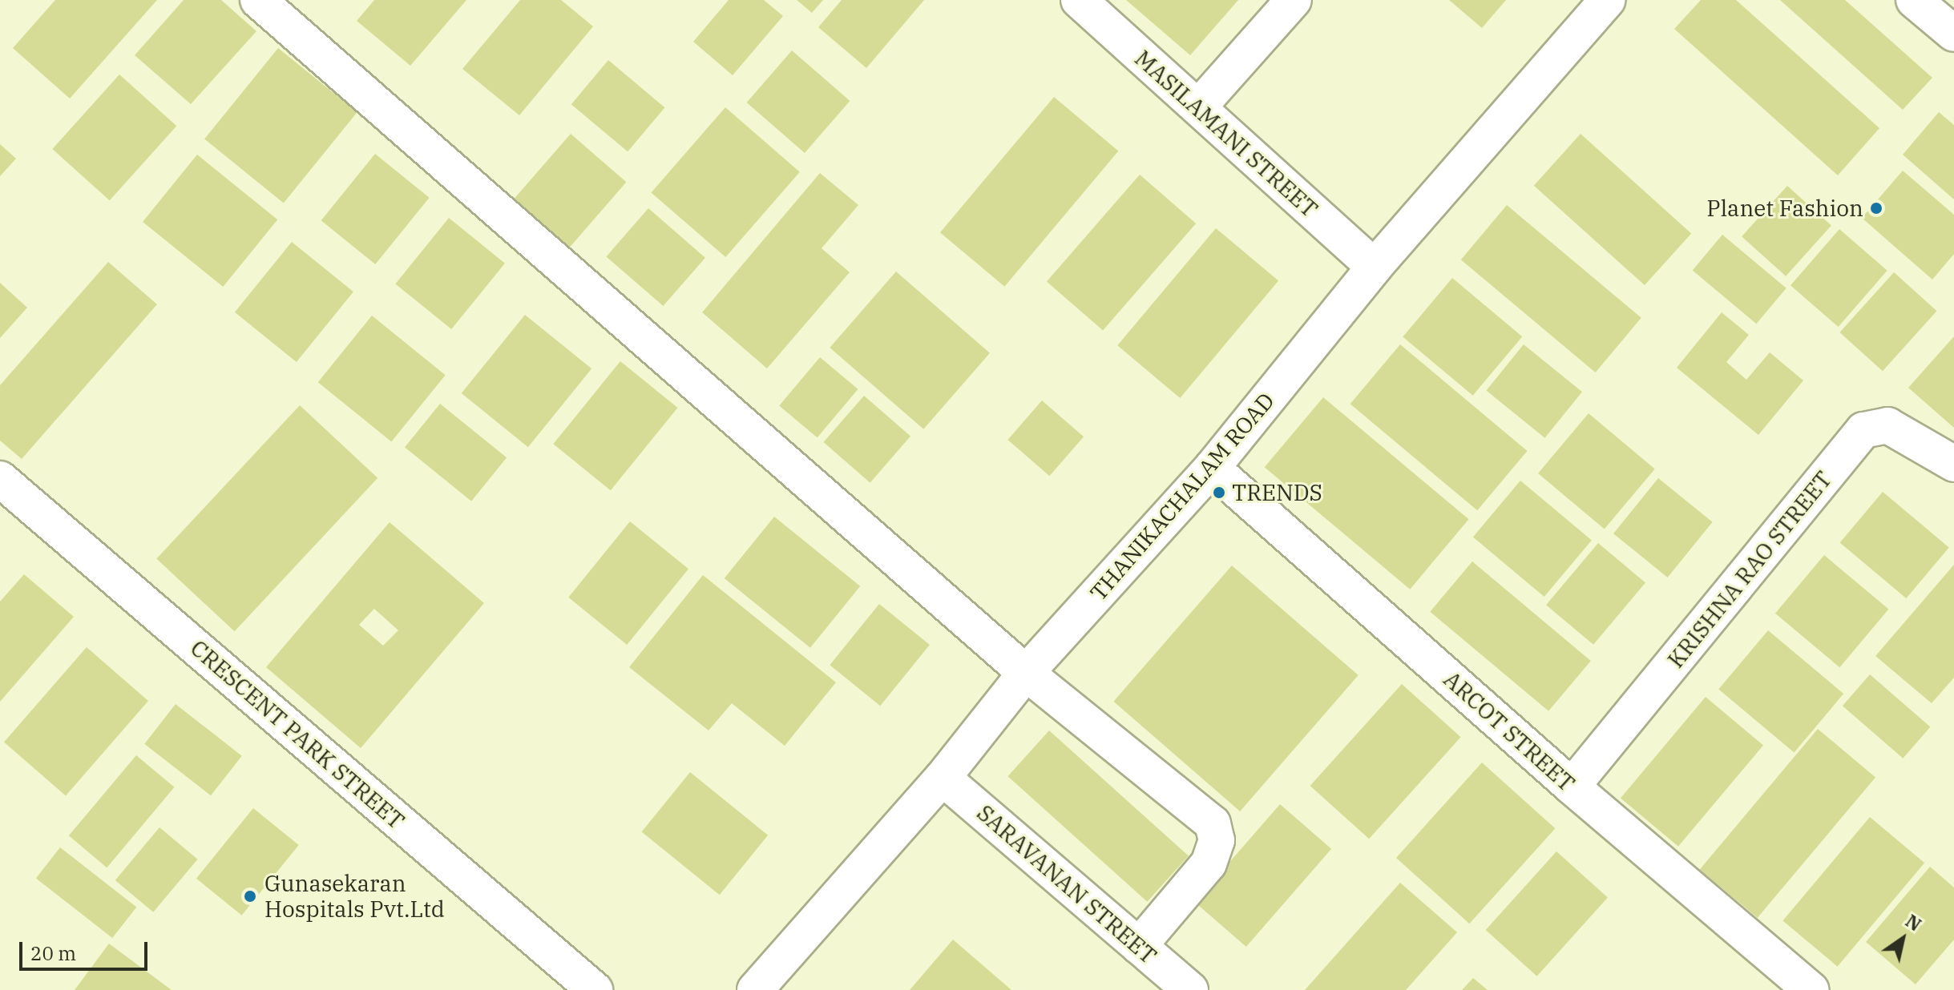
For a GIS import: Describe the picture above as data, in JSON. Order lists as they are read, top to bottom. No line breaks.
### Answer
{"streets":{"street":["MASILAMANI STREET","THANIKACHALAM ROAD","KRISHNA RAO STREET","ARCOT STREET","CRESCENT PARK STREET","SARAVANAN STREET"]},"crossings":[["MASILAMANI STREET","THANIKACHALAM ROAD"],["THANIKACHALAM ROAD","ARCOT STREET"],["THANIKACHALAM ROAD","SARAVANAN STREET"],["KRISHNA RAO STREET","ARCOT STREET"]],"places":["Planet Fashion","TRENDS","Gunasekaran Hospitals Pvt.Ltd"],"scale_bar":"20 m","north":"top right"}
